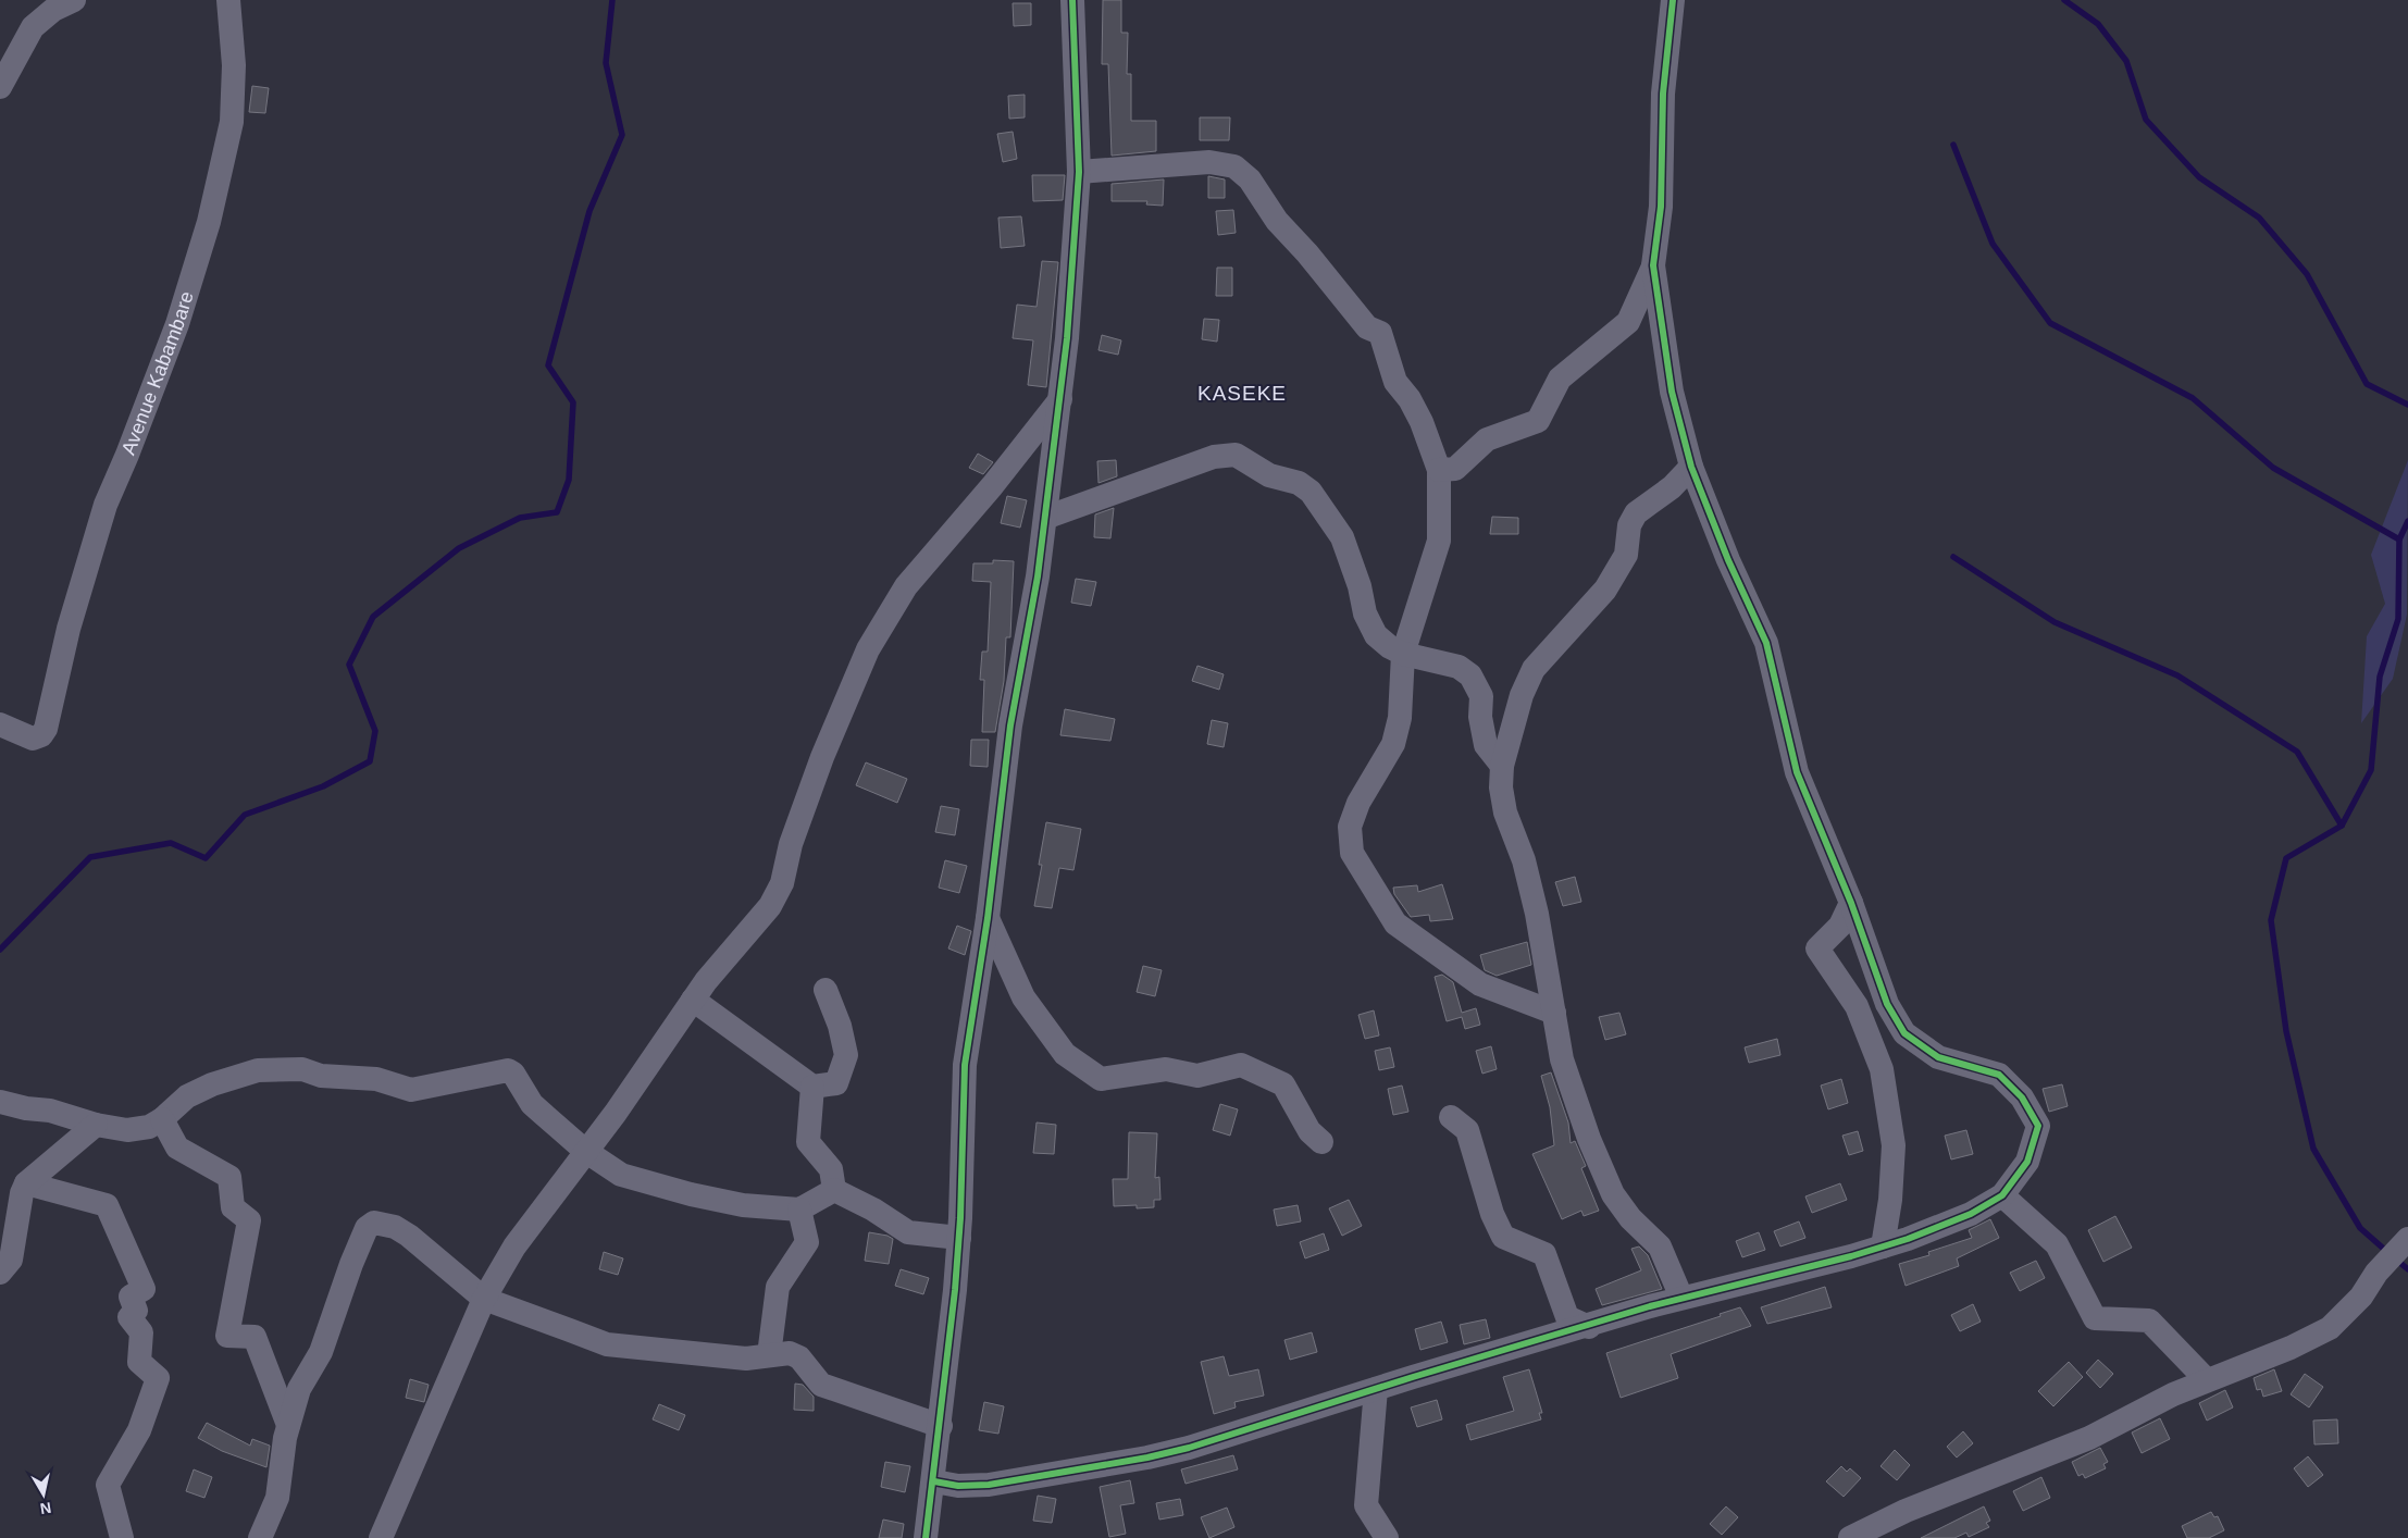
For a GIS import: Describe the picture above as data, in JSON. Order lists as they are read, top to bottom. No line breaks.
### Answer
{"streets":{"street":["Avenue Kabambare"]},"districts":["KASEKE"],"north":"bottom"}
